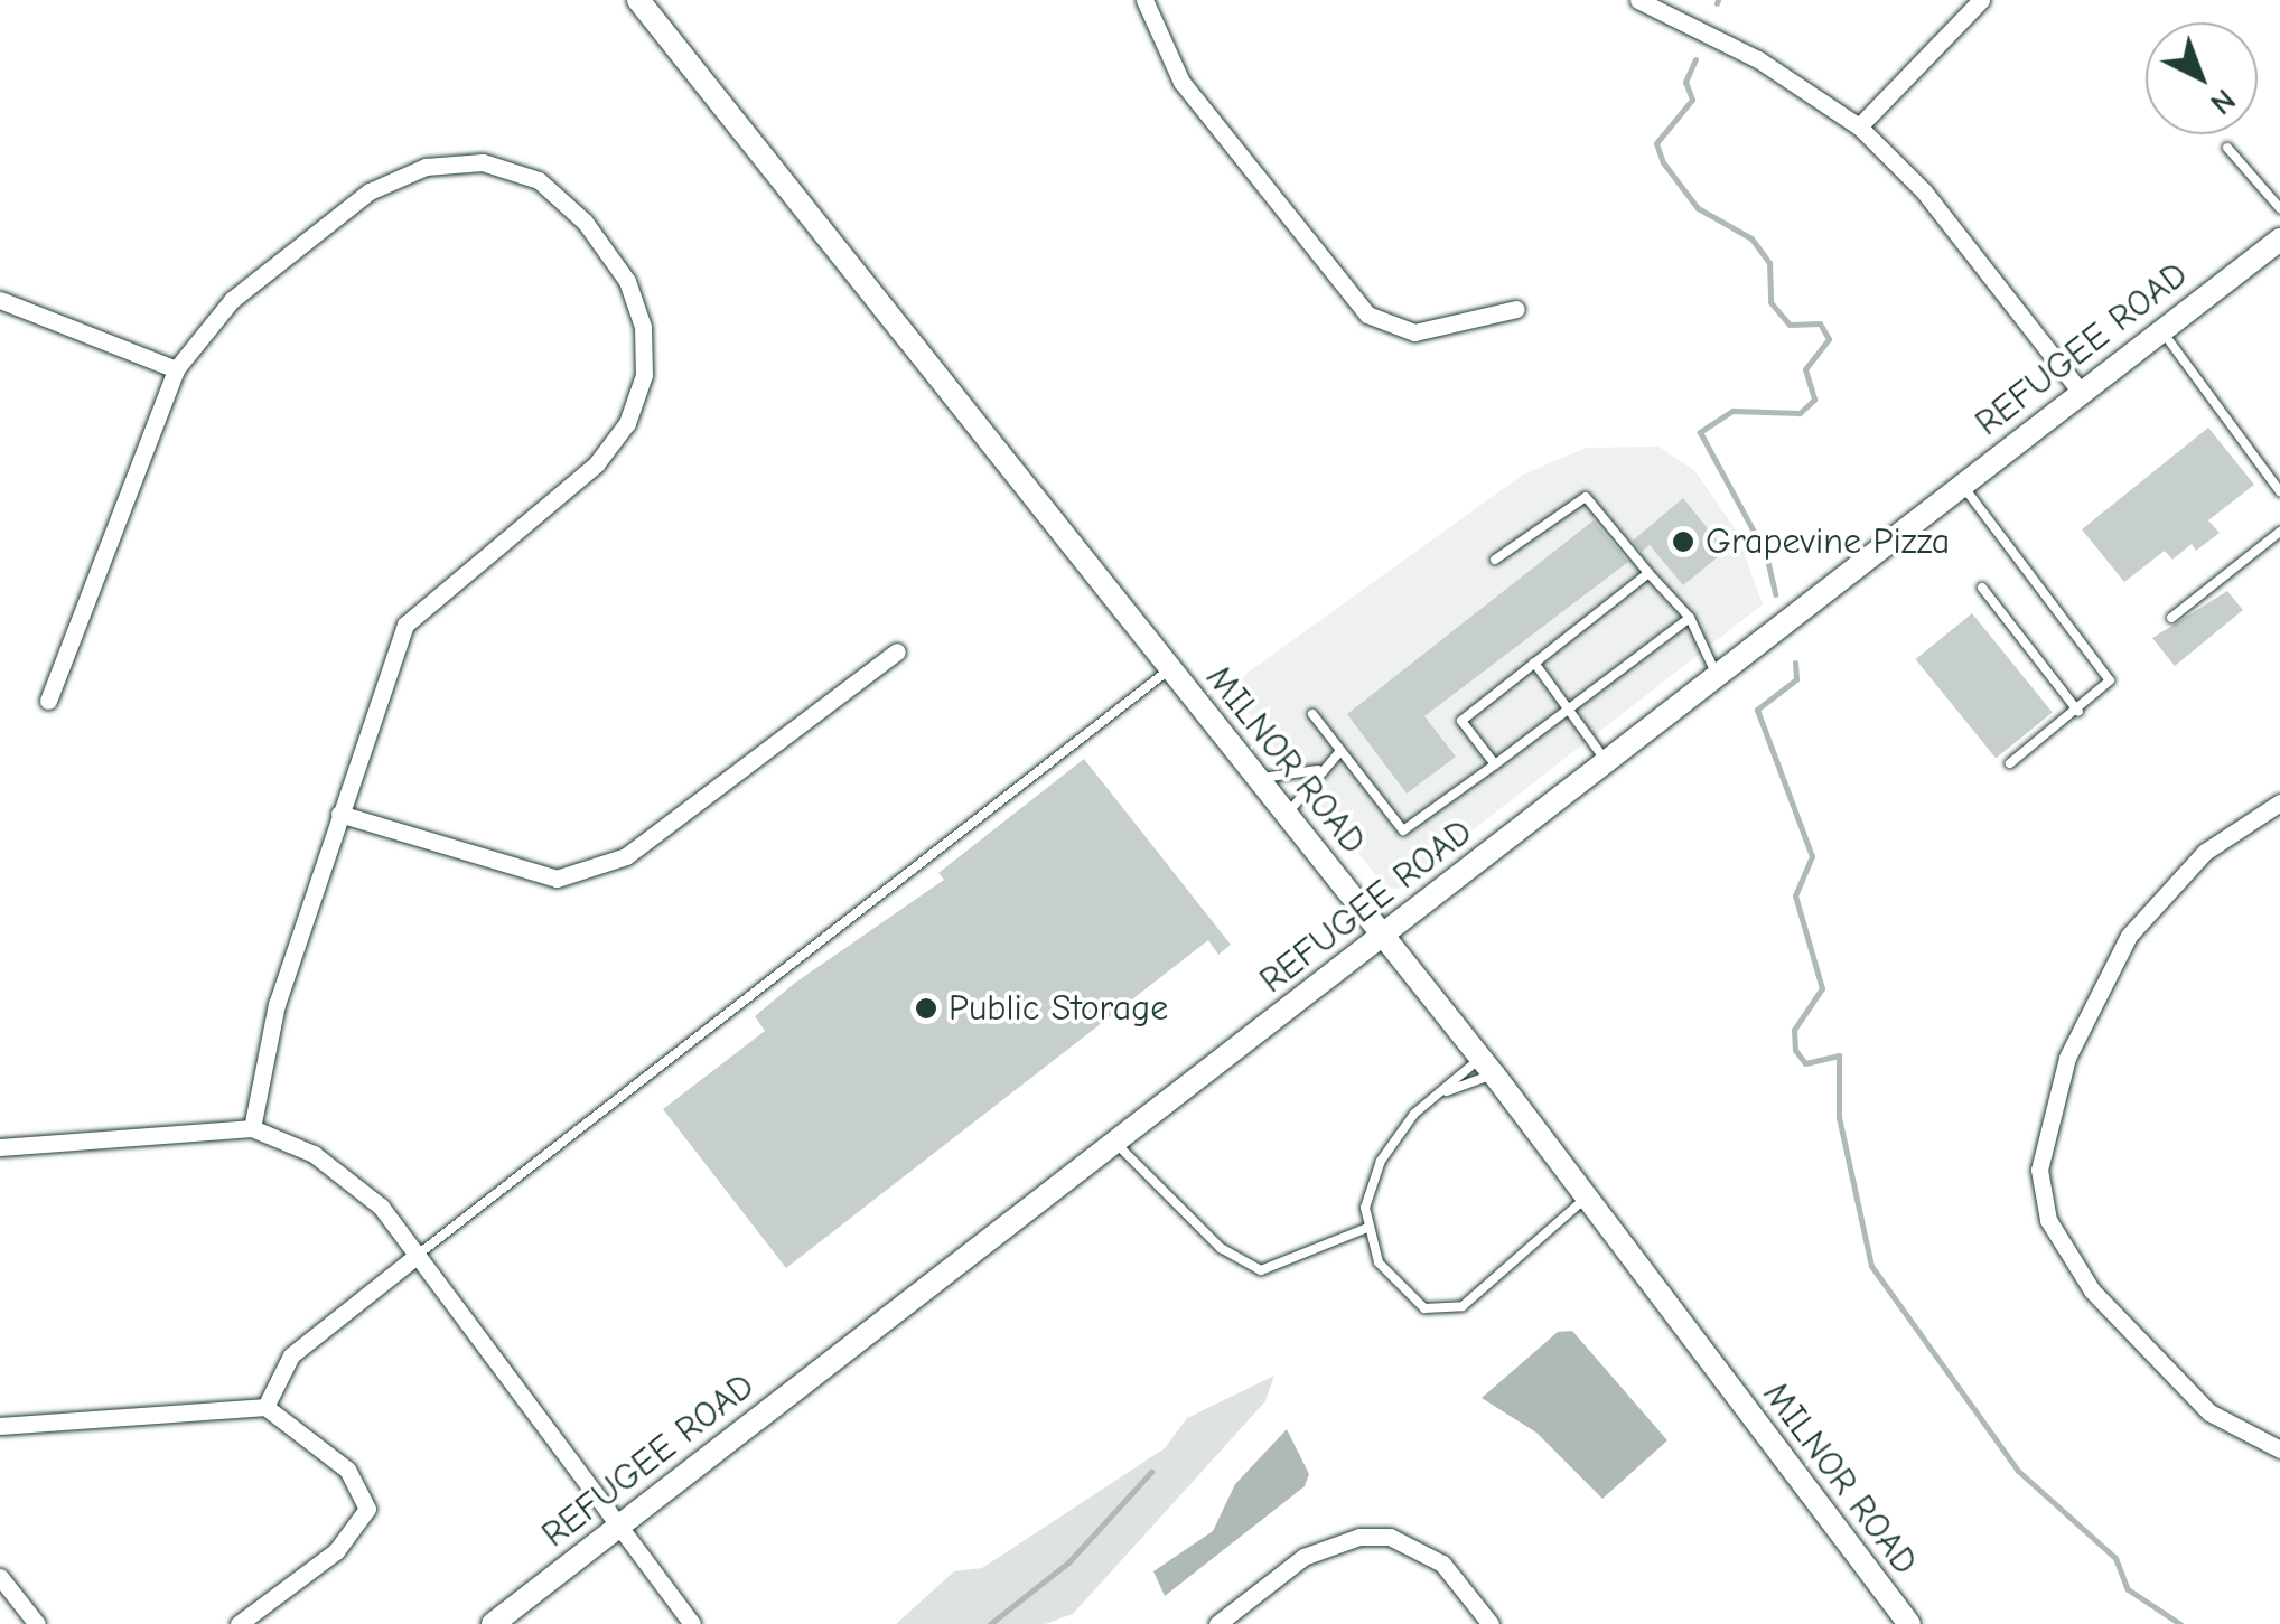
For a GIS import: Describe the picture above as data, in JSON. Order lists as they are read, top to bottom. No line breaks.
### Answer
{"streets":{"main road":["REFUGEE ROAD","MILNOR ROAD"]},"crossings":[["REFUGEE ROAD","MILNOR ROAD"]],"places":["Grapevine Pizza","Public Storage"],"north":"bottom right"}
